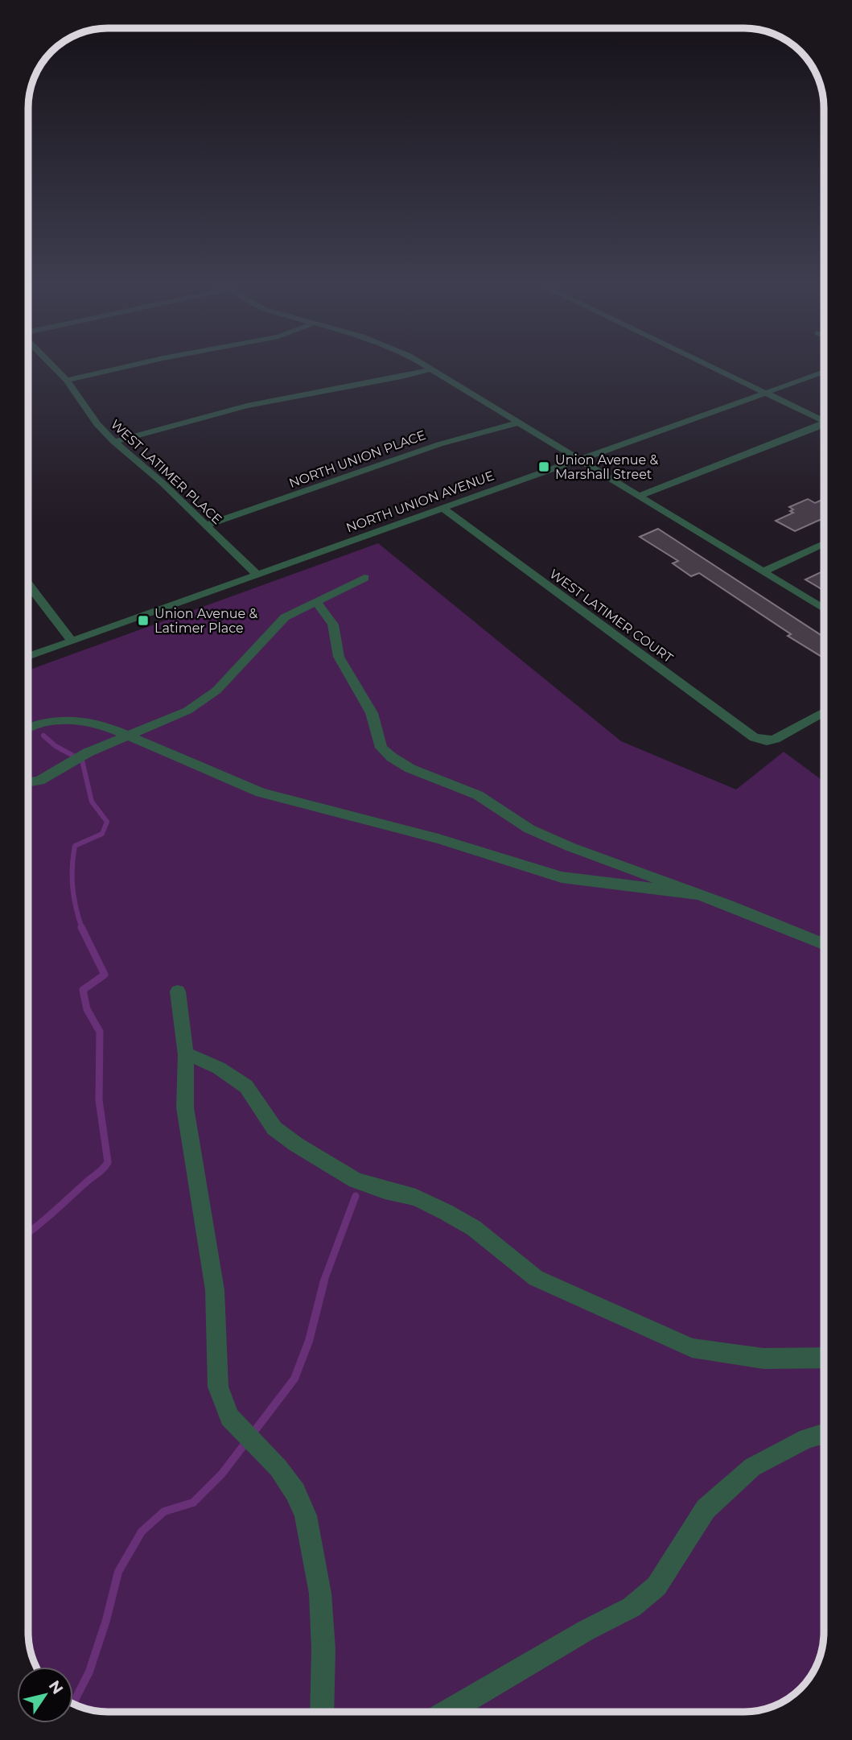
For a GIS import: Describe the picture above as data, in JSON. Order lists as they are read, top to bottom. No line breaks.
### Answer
{"streets":{"street":["NORTH UNION PLACE","WEST LATIMER PLACE","NORTH UNION AVENUE","WEST LATIMER COURT"]},"crossings":[["NORTH UNION PLACE","WEST LATIMER PLACE"],["WEST LATIMER PLACE","NORTH UNION AVENUE"],["NORTH UNION AVENUE","WEST LATIMER COURT"]],"places":{"transit":["Union Avenue & Marshall Street","Union Avenue & Latimer Place"]},"north":"top right"}
